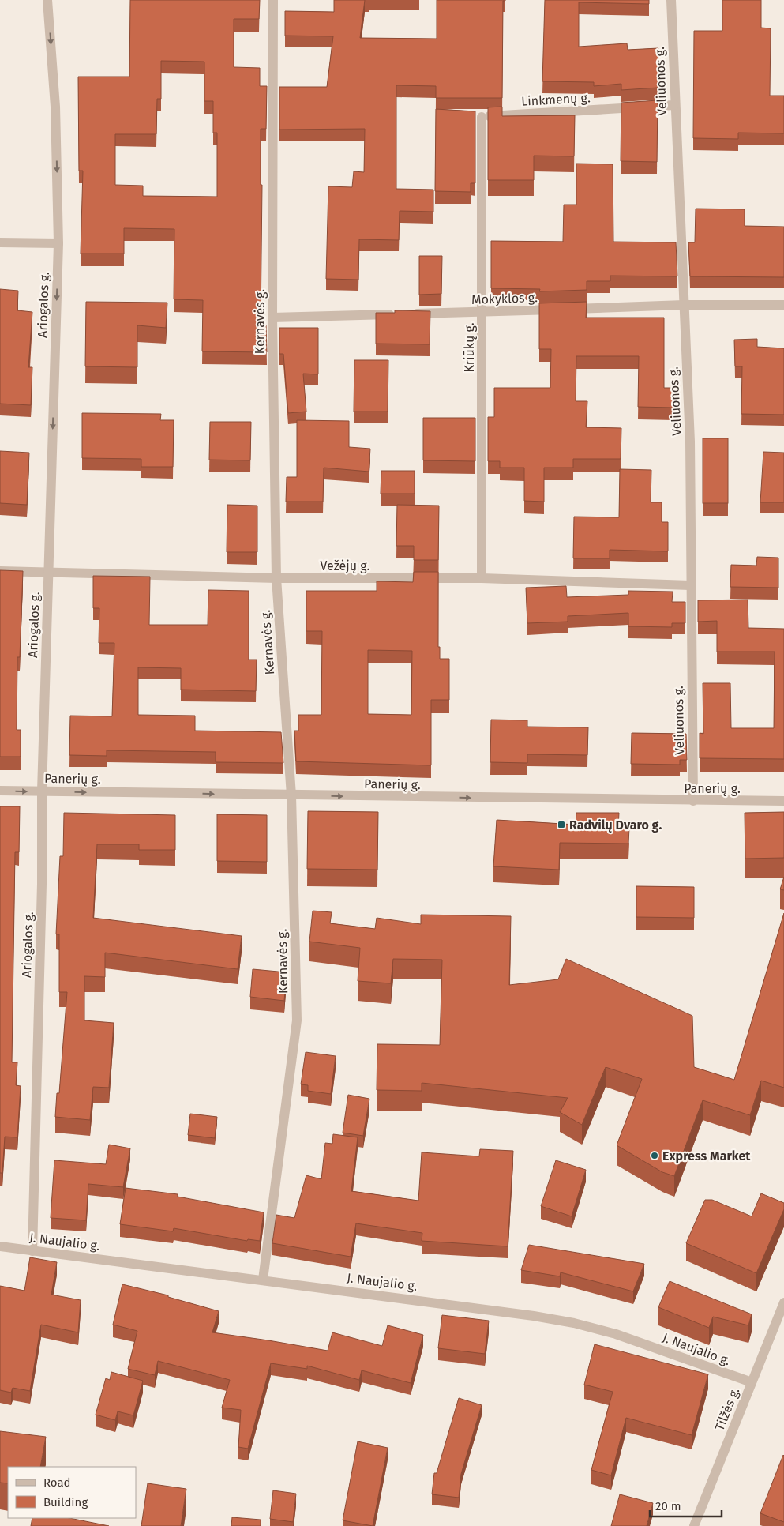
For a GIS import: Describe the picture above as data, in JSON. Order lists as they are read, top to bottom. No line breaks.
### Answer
{"streets":{"street":["Veliuonos g.","Linkmenų g.","Mokyklos g.","Ariogalos g.","Kernavės g.","Kriūkų g.","Vežėjų g.","Panerių g.","J. Naujalio g.","Tilžės g."]},"crossings":[["Veliuonos g.","Linkmenų g."],["Veliuonos g.","Mokyklos g."],["Veliuonos g.","Vežėjų g."],["Veliuonos g.","Panerių g."],["Linkmenų g.","Kriūkų g."],["Mokyklos g.","Kernavės g."],["Mokyklos g.","Kriūkų g."],["Ariogalos g.","Vežėjų g."],["Ariogalos g.","Panerių g."],["Ariogalos g.","J. Naujalio g."],["Kernavės g.","Vežėjų g."],["Kernavės g.","Panerių g."],["Kernavės g.","J. Naujalio g."],["Kriūkų g.","Vežėjų g."],["J. Naujalio g.","Tilžės g."]],"one_way":["Ariogalos g.","Panerių g."],"places":{"transit":["Radvilų Dvaro g."],"other":["Express Market"]},"legend":["Road","Building"],"scale_bar":"20 m"}
